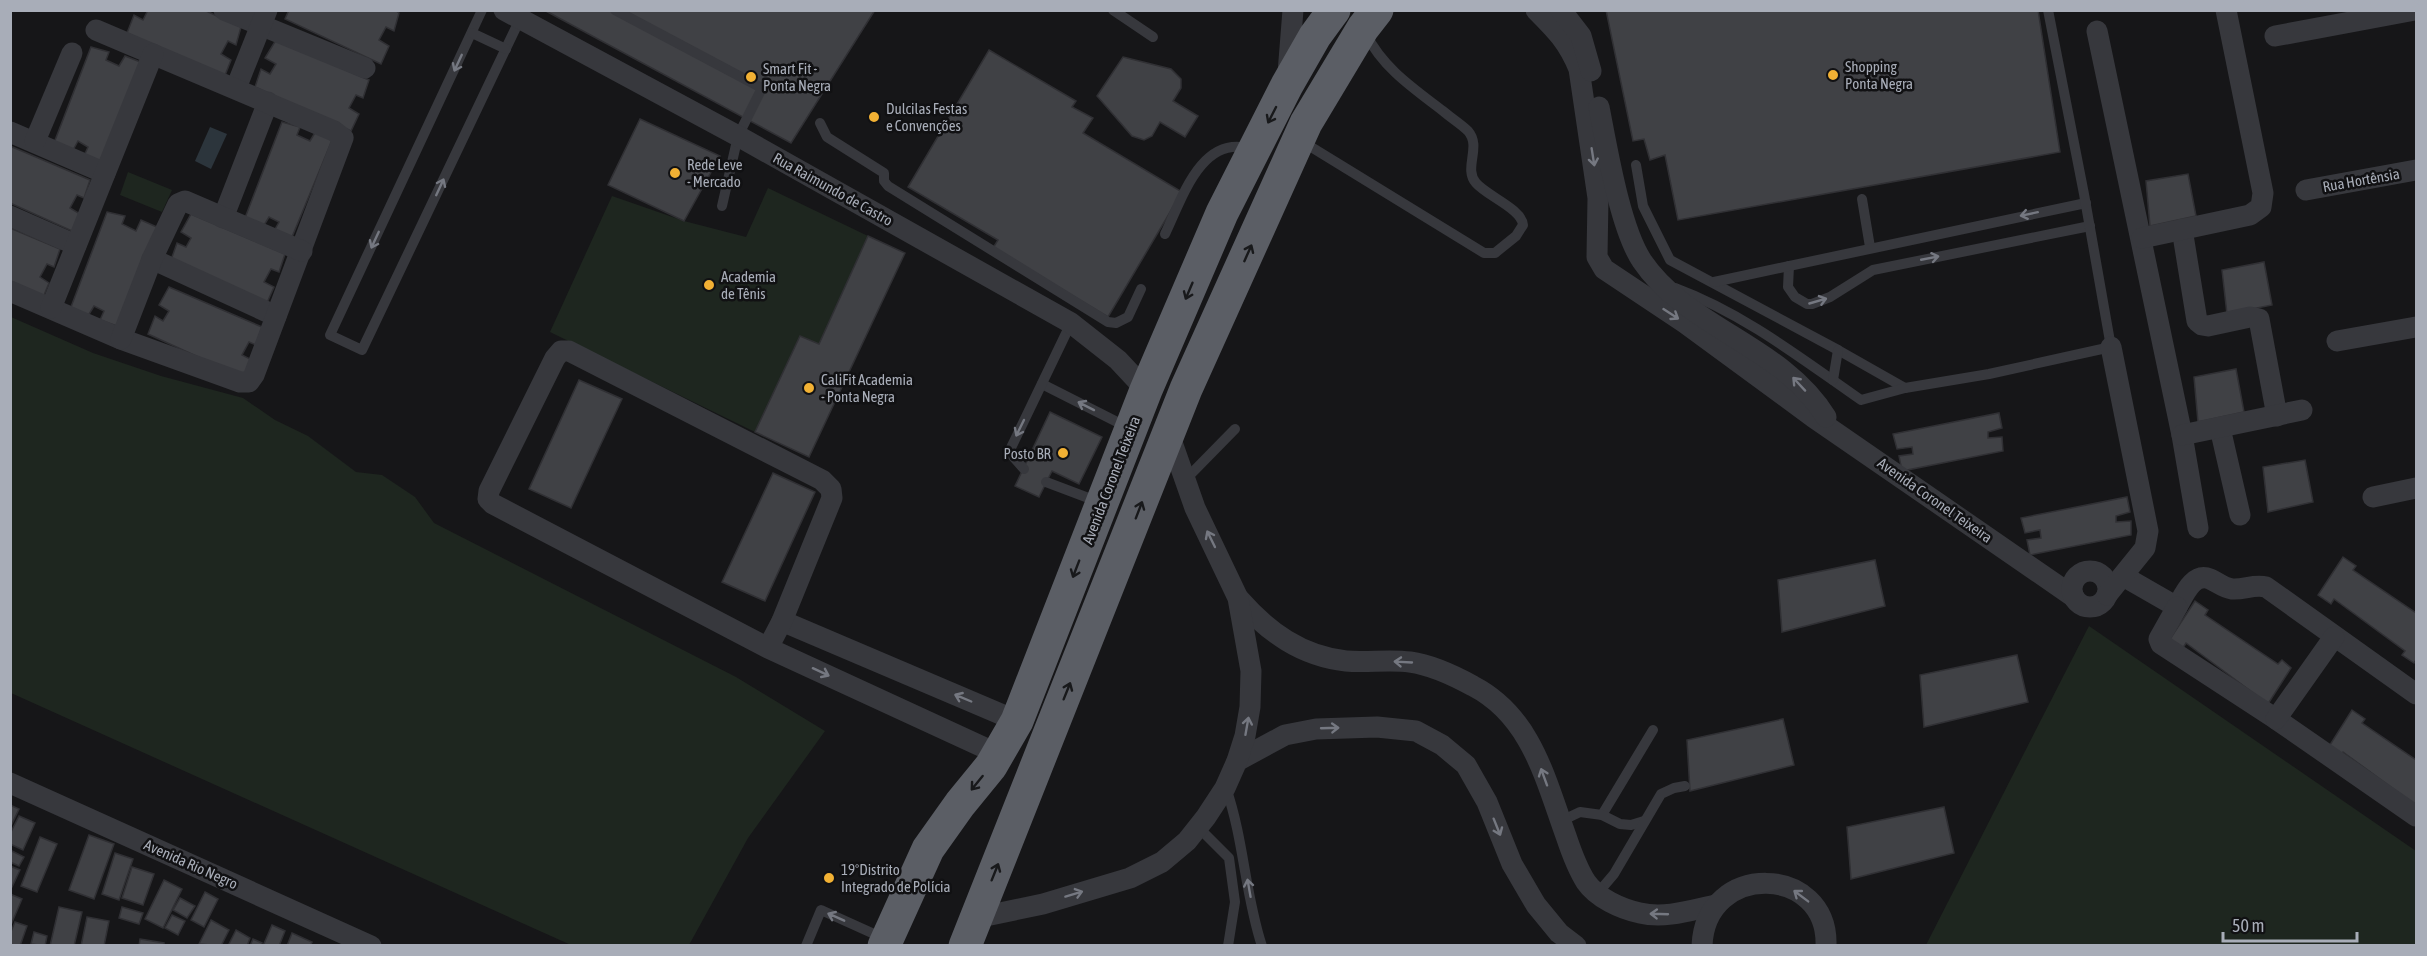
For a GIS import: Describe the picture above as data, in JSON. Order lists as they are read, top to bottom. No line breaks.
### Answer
{"streets":{"highway":["Avenida Coronel Teixeira"],"street":["Rua Hortênsia","Rua Raimundo de Castro","Avenida Rio Negro"]},"crossings":[["Rua Raimundo de Castro","Avenida Coronel Teixeira"]],"places":["Shopping Ponta Negra","Smart Fit - Ponta Negra","Dulcilas Festas e Convenções","Rede Leve - Mercado","Academia de Tênis","CaliFit Academia - Ponta Negra","Posto BR","19°Distrito Integrado de Polícia"],"scale_bar":"50 m"}
